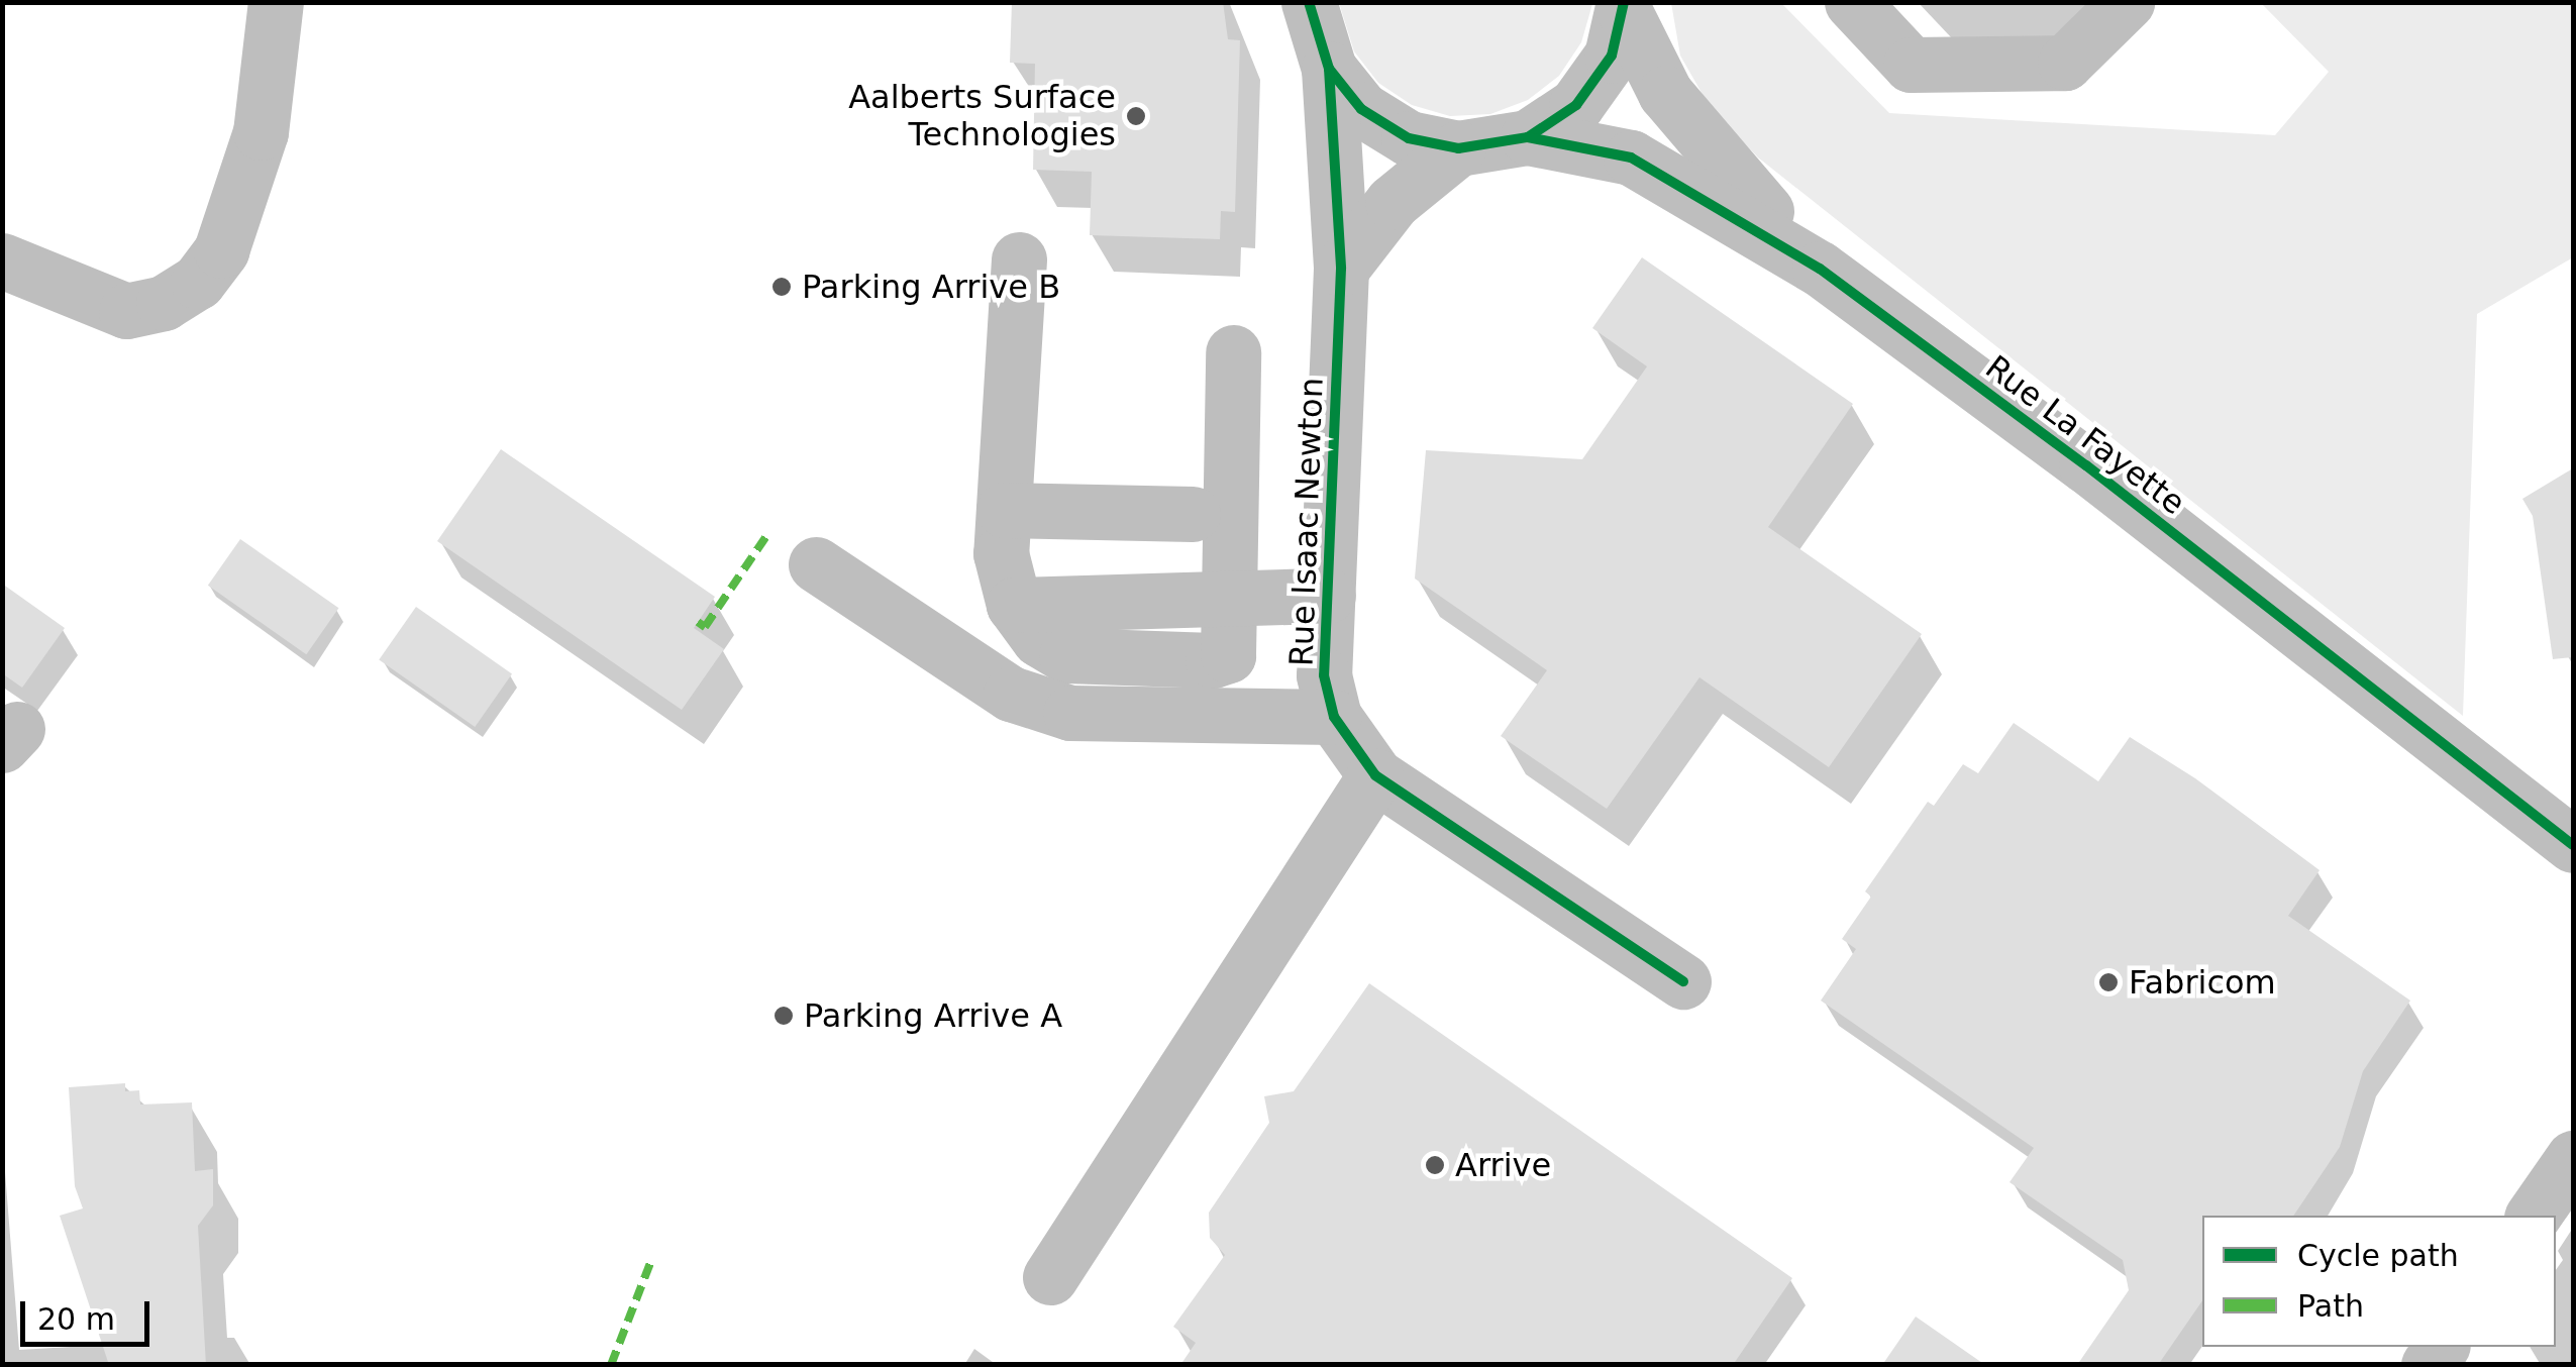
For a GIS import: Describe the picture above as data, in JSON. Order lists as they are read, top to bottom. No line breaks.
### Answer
{"streets":{"street":["Rue La Fayette","Rue Isaac Newton"]},"places":["Aalberts Surface Technologies","Parking Arrive B","Fabricom","Parking Arrive A","Arrive"],"legend":["Cycle path","Path"],"scale_bar":"20 m"}
